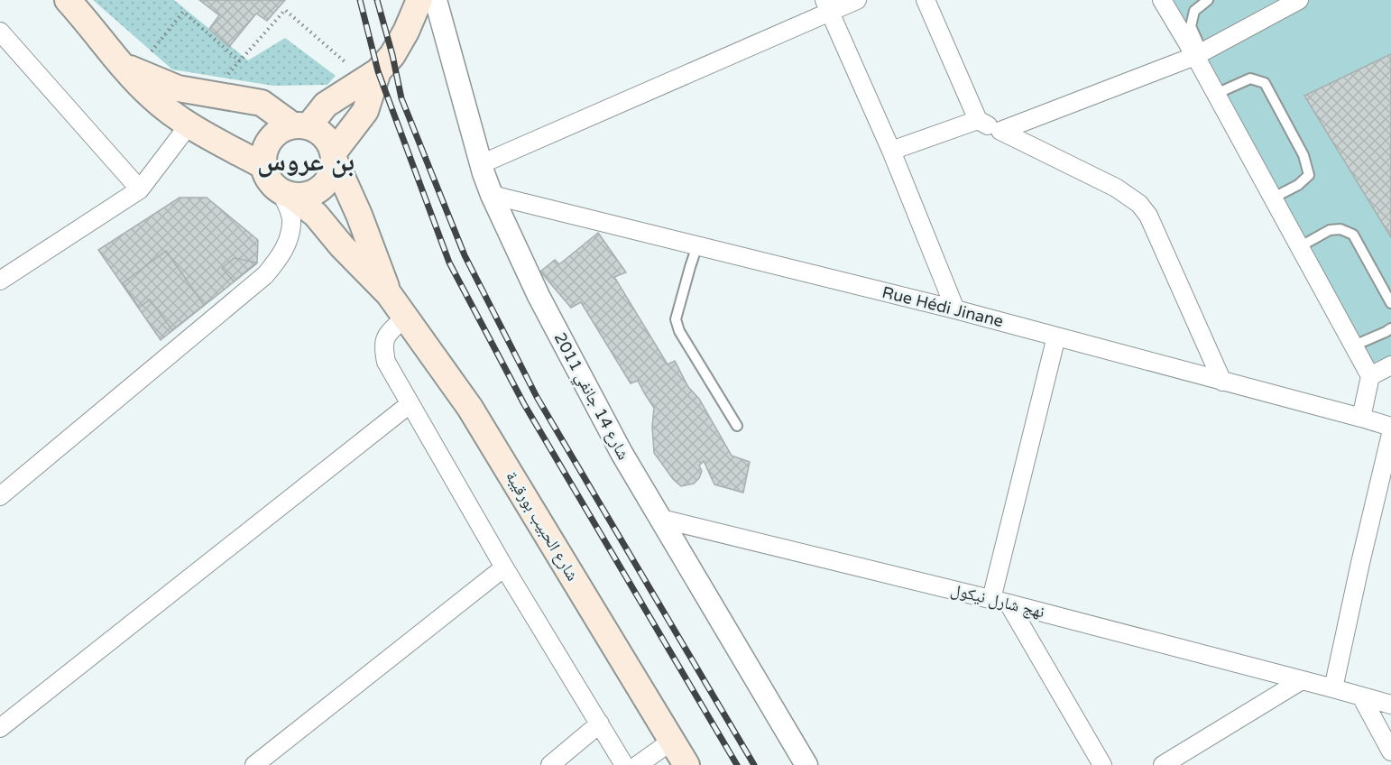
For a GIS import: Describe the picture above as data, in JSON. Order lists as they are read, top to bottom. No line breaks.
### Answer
{"streets":{"main road":["شارع الحبيب بورقيبة"],"street":["Rue Hédi Jinane","شارع 14 جانفي 2011","نهج شارل نيكول"]},"crossings":[["Rue Hédi Jinane","شارع 14 جانفي 2011"],["شارع 14 جانفي 2011","نهج شارل نيكول"]],"districts":["بن عروس"]}
